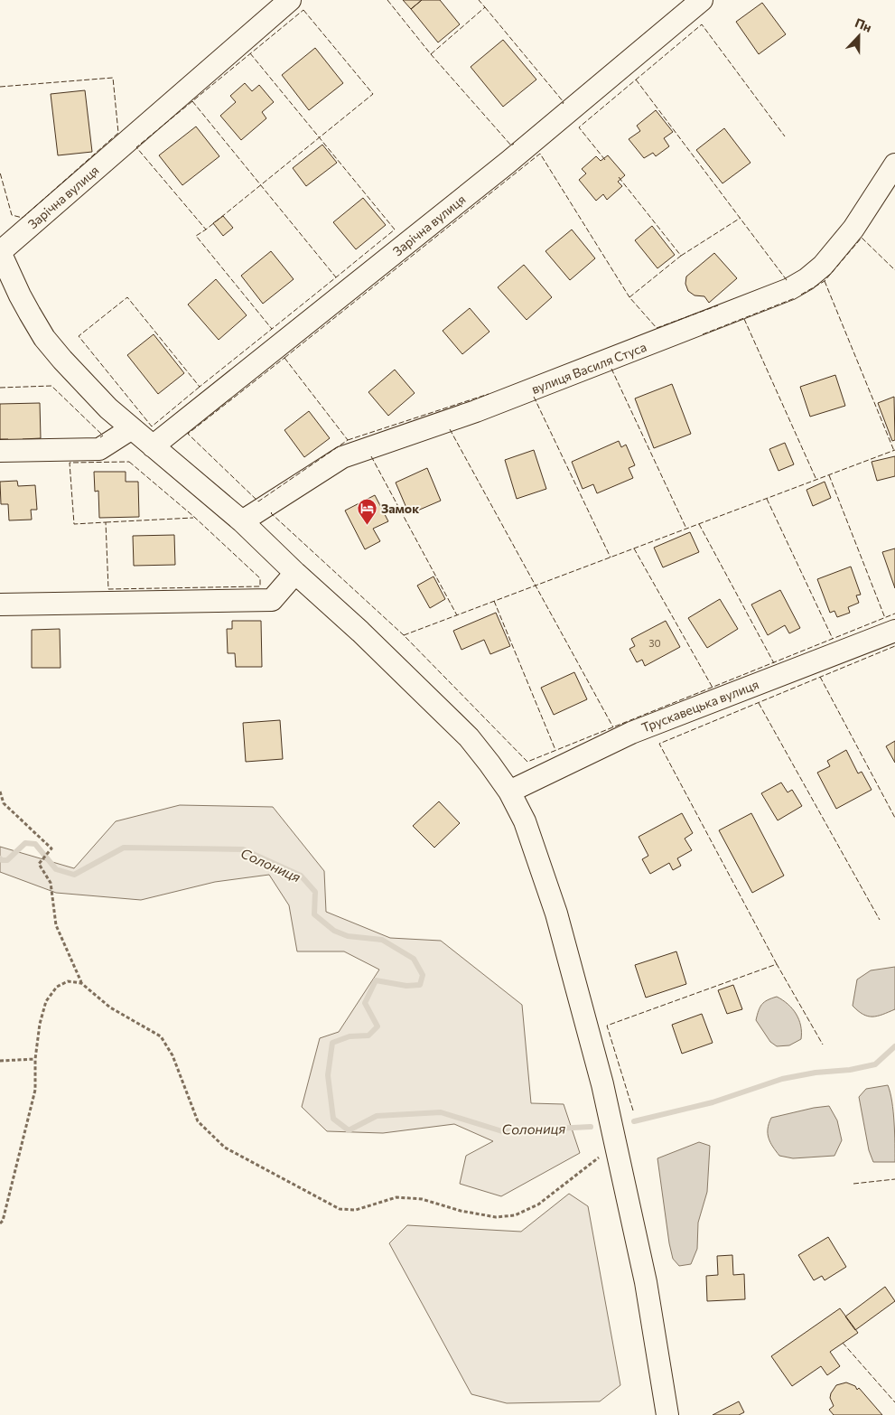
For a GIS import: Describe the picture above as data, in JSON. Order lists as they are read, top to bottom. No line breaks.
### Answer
{"streets":{"street":["Зарічна вулиця","вулиця Василя Стуса","Трускавецька вулиця"]},"water":["Солониця"],"places":{"hotel":["Замок"]},"house_numbers":["30"],"north":"top"}
